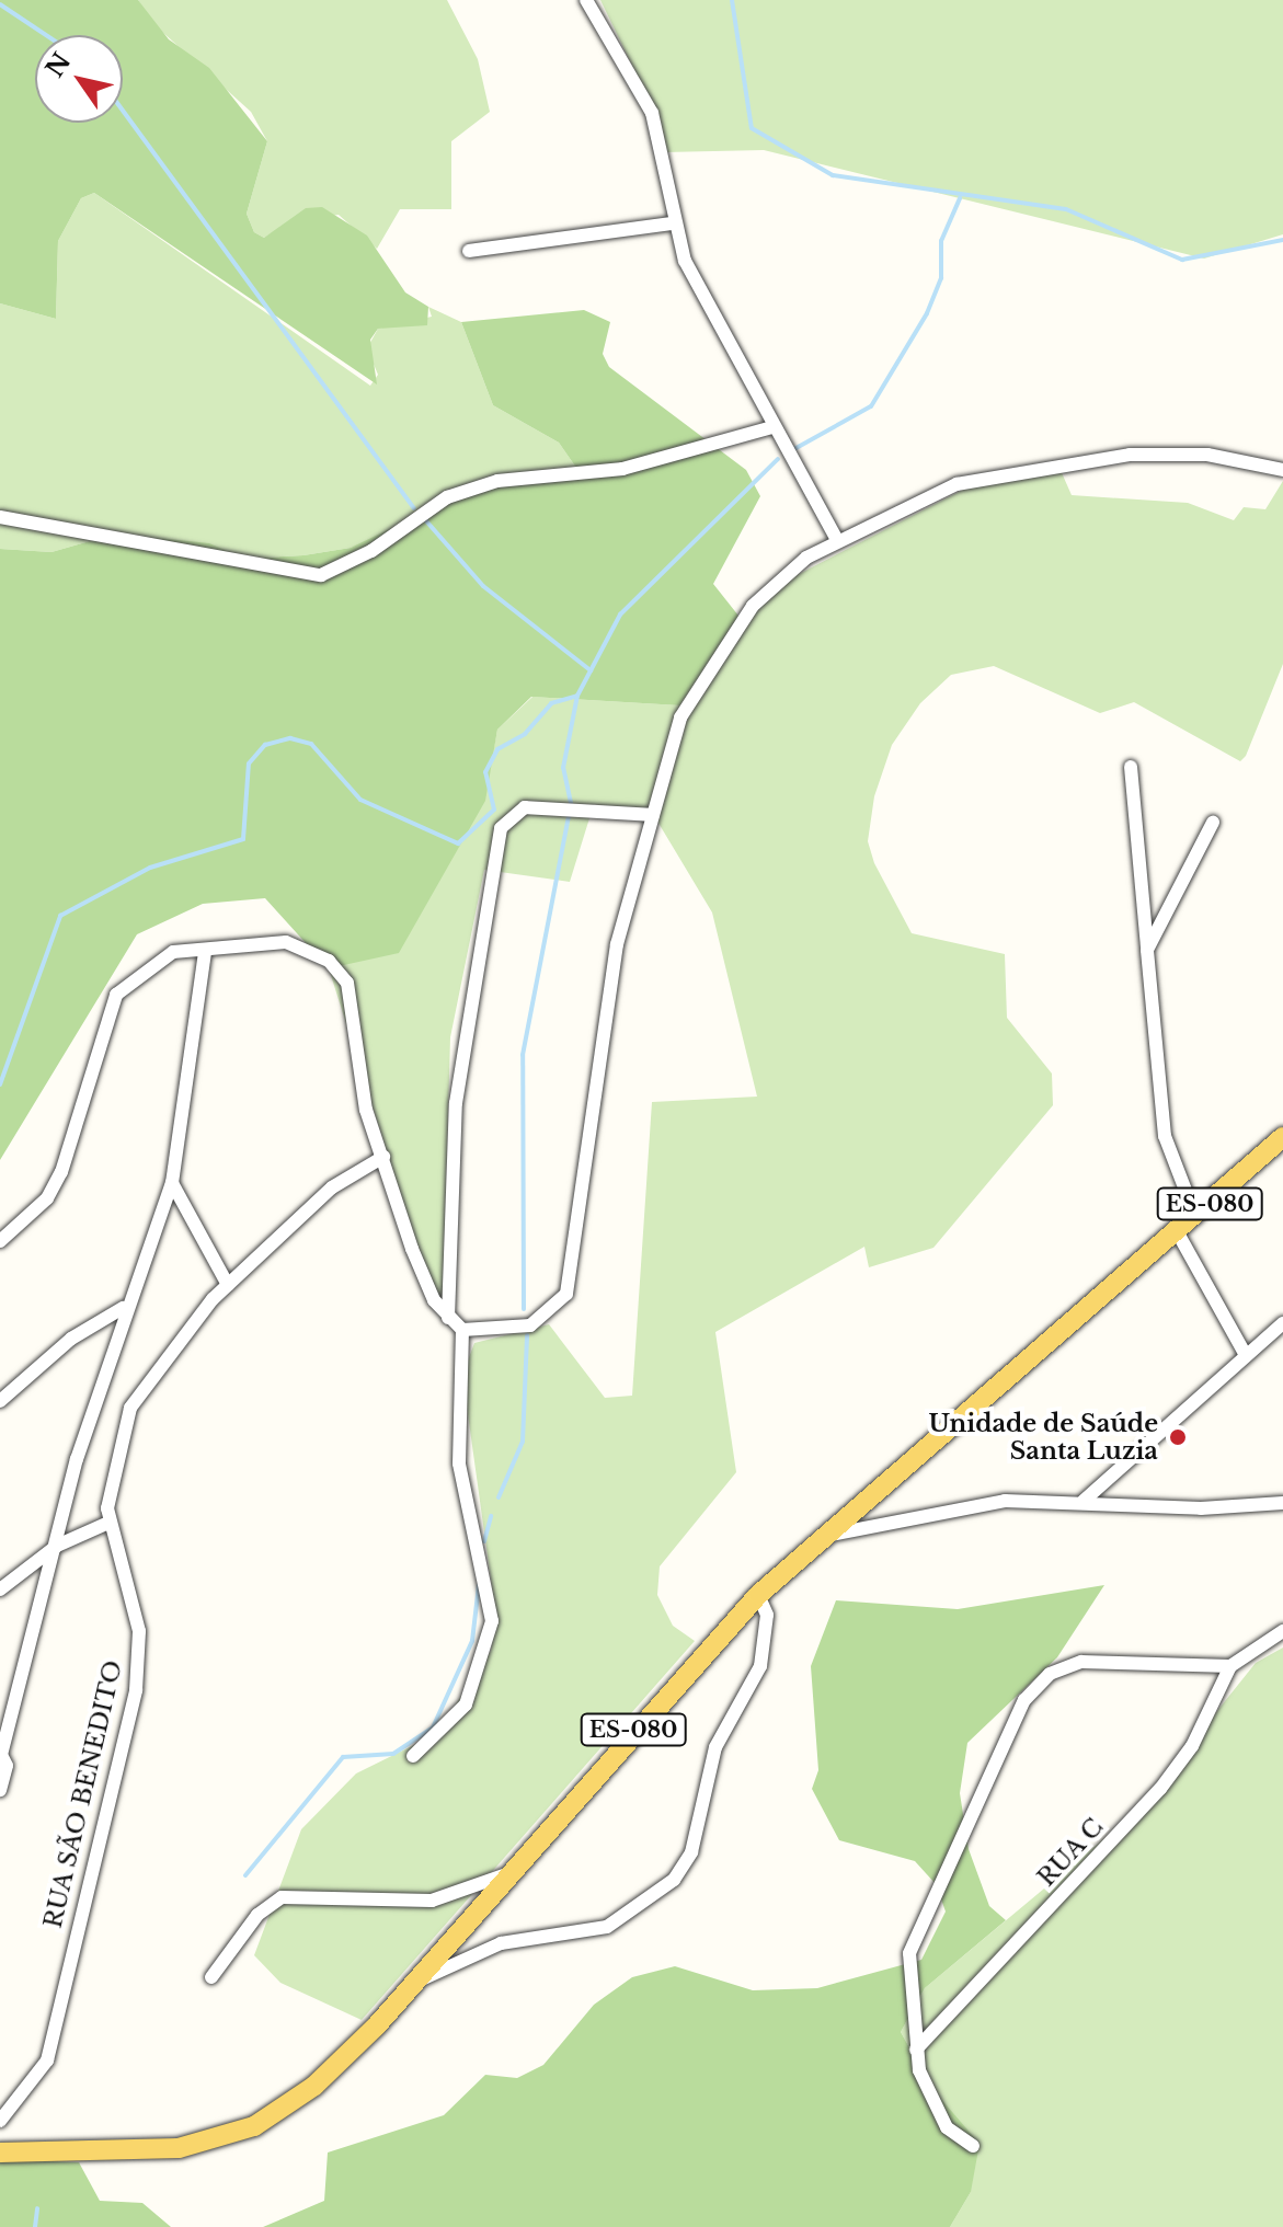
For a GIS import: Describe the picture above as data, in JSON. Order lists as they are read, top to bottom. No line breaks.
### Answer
{"streets":{"main road":["ES-080"],"street":["RUA SÃO BENEDITO","RUA C"]},"places":["Unidade de Saúde Santa Luzia"],"north":"top left"}
